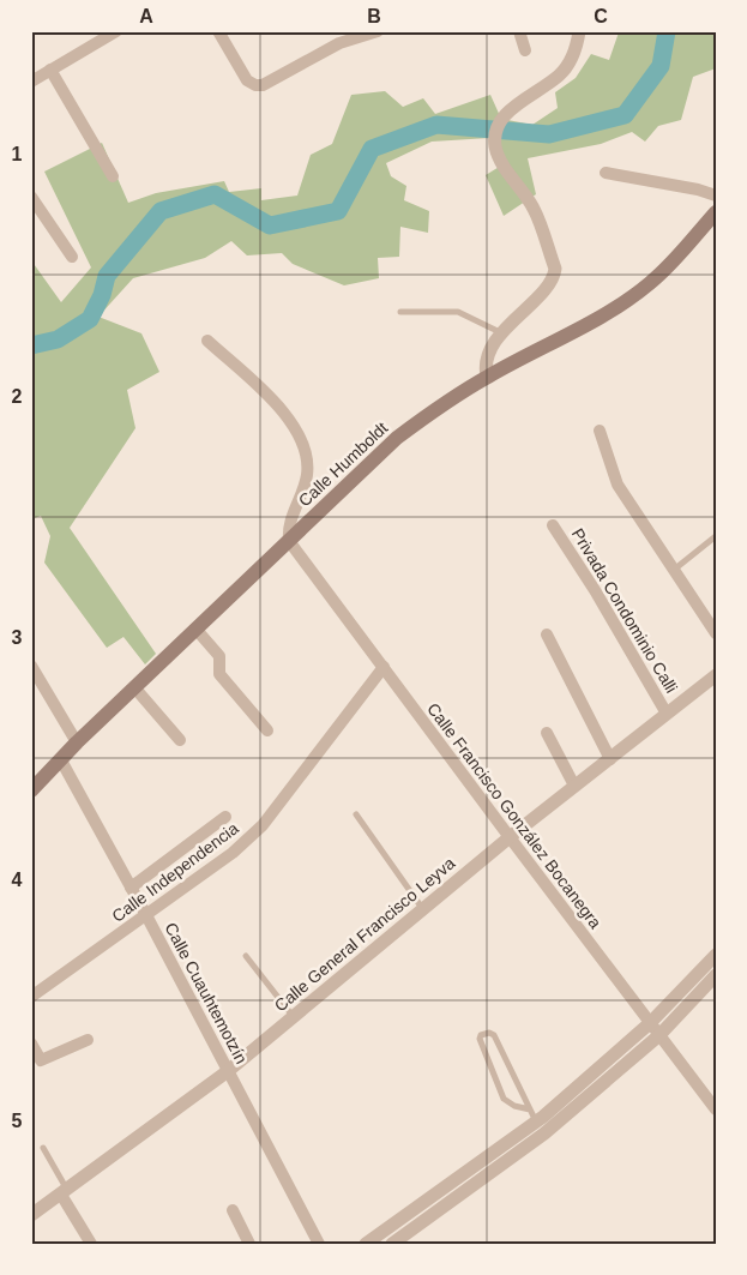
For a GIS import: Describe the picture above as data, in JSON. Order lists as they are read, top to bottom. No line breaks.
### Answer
{"streets":{"main road":["Calle Humboldt"],"street":["Privada Condominio Calli","Calle Francisco González Bocanegra","Calle Independencia","Calle General Francisco Leyva","Calle Cuauhtemotzín"]},"crossings":[["Calle Humboldt","Calle Francisco González Bocanegra"],["Calle Humboldt","Calle Cuauhtemotzín"],["Privada Condominio Calli","Calle General Francisco Leyva"],["Calle Francisco González Bocanegra","Calle Independencia"],["Calle Francisco González Bocanegra","Calle General Francisco Leyva"],["Calle Independencia","Calle Cuauhtemotzín"],["Calle General Francisco Leyva","Calle Cuauhtemotzín"]],"grid":{"columns":["A","B","C"],"rows":["1","2","3","4","5"]}}
